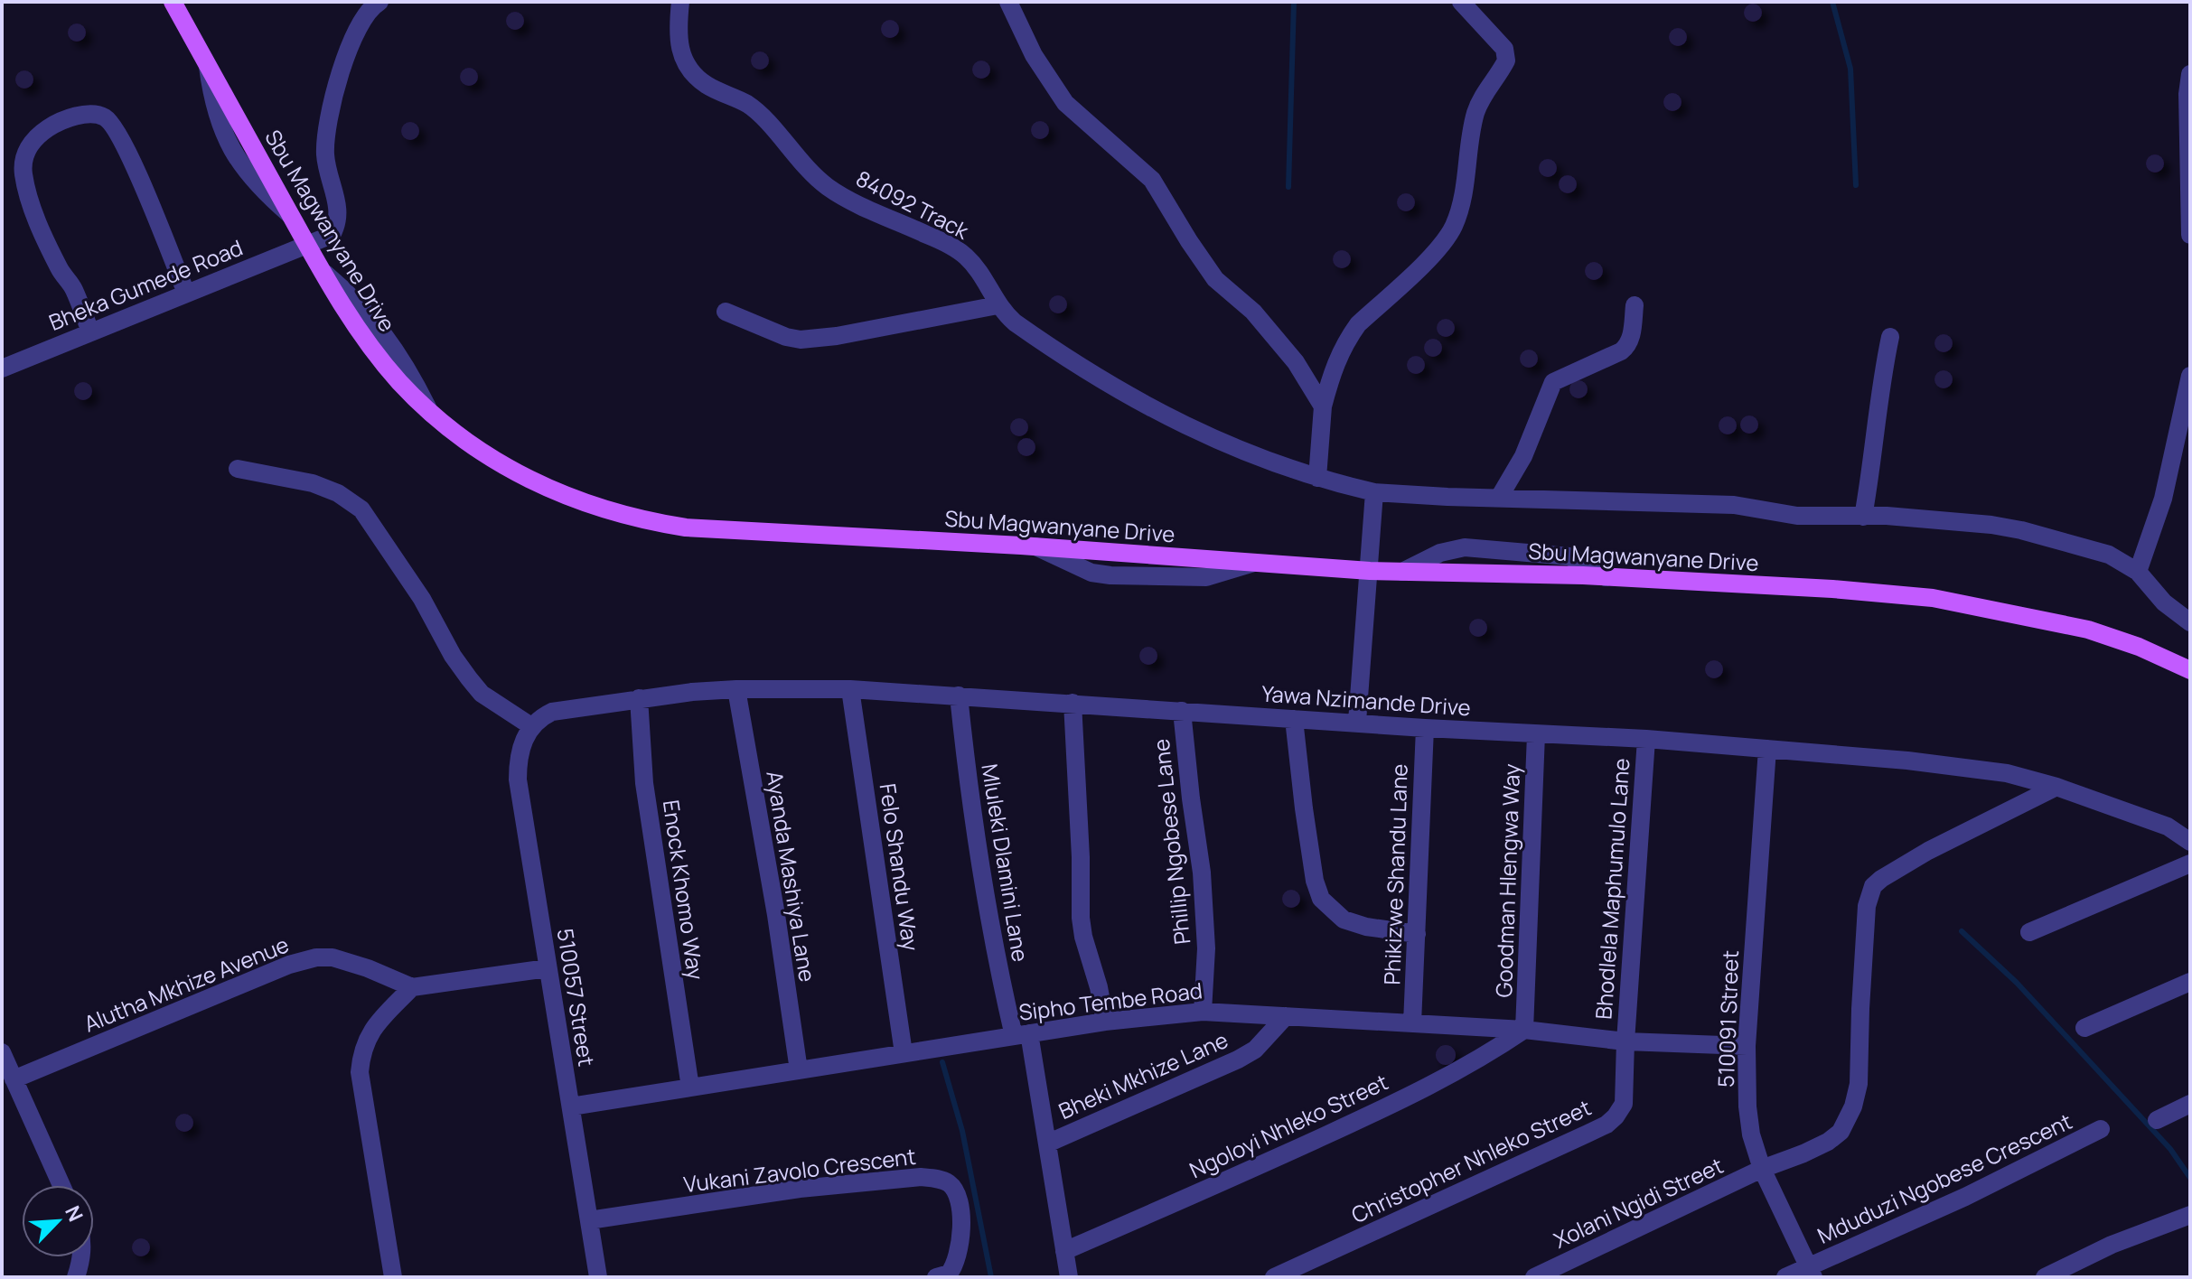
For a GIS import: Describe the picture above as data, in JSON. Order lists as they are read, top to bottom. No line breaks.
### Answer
{"streets":{"main road":["Sbu Magwanyane Drive"],"street":["84092 Track","Bheka Gumede Road","Yawa Nzimande Drive","Phillip Ngobese Lane","Mluleki Dlamini Lane","Felo Shandu Way","Phikizwe Shandu Lane","Ayanda Mashiya Lane","Goodman Hlengwa Way","Bhodlela Maphumulo Lane","Enock Khomo Way","Alutha Mkhize Avenue","510057 Street","Sipho Tembe Road","510091 Street","Bheki Mkhize Lane","Ngoloyi Nhleko Street","Christopher Nhleko Street","Vukani Zavolo Crescent","Mduduzi Ngobese Crescent","Xolani Ngidi Street"]},"crossings":[["Sbu Magwanyane Drive","Bheka Gumede Road"],["Yawa Nzimande Drive","Phillip Ngobese Lane"],["Yawa Nzimande Drive","Mluleki Dlamini Lane"],["Yawa Nzimande Drive","Felo Shandu Way"],["Yawa Nzimande Drive","Phikizwe Shandu Lane"],["Yawa Nzimande Drive","Ayanda Mashiya Lane"],["Yawa Nzimande Drive","Goodman Hlengwa Way"],["Yawa Nzimande Drive","Bhodlela Maphumulo Lane"],["Yawa Nzimande Drive","Enock Khomo Way"],["Yawa Nzimande Drive","510057 Street"],["Yawa Nzimande Drive","510091 Street"],["Yawa Nzimande Drive","Xolani Ngidi Street"],["Phillip Ngobese Lane","Sipho Tembe Road"],["Mluleki Dlamini Lane","Sipho Tembe Road"],["Mluleki Dlamini Lane","Bheki Mkhize Lane"],["Mluleki Dlamini Lane","Ngoloyi Nhleko Street"],["Felo Shandu Way","Sipho Tembe Road"],["Phikizwe Shandu Lane","Sipho Tembe Road"],["Ayanda Mashiya Lane","Sipho Tembe Road"],["Goodman Hlengwa Way","Sipho Tembe Road"],["Goodman Hlengwa Way","Ngoloyi Nhleko Street"],["Bhodlela Maphumulo Lane","Sipho Tembe Road"],["Bhodlela Maphumulo Lane","Christopher Nhleko Street"],["Enock Khomo Way","Sipho Tembe Road"],["510057 Street","Sipho Tembe Road"],["510057 Street","Vukani Zavolo Crescent"],["Sipho Tembe Road","510091 Street"],["Sipho Tembe Road","Bheki Mkhize Lane"],["Sipho Tembe Road","Ngoloyi Nhleko Street"],["Sipho Tembe Road","Christopher Nhleko Street"],["510091 Street","Mduduzi Ngobese Crescent"],["510091 Street","Xolani Ngidi Street"]],"north":"top right"}
